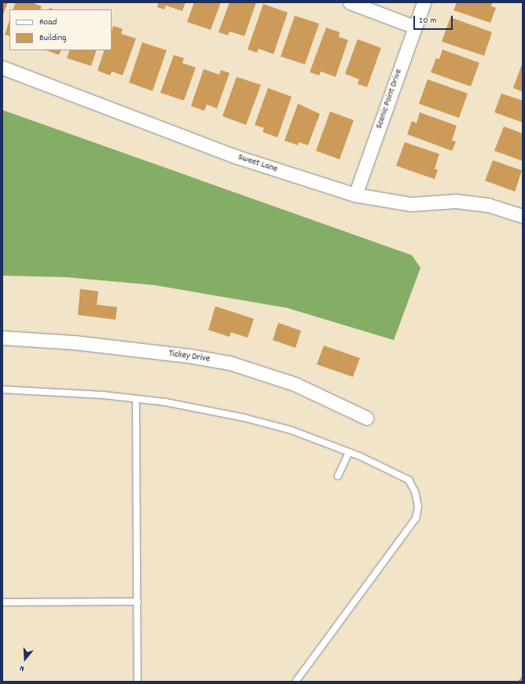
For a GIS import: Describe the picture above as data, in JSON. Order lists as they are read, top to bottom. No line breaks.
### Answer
{"streets":{"street":["Scenic Point Drive","Sweet Lane","Tickey Drive"]},"crossings":[["Scenic Point Drive","Sweet Lane"]],"legend":["Road","Building"],"scale_bar":"20 m","north":"bottom"}
